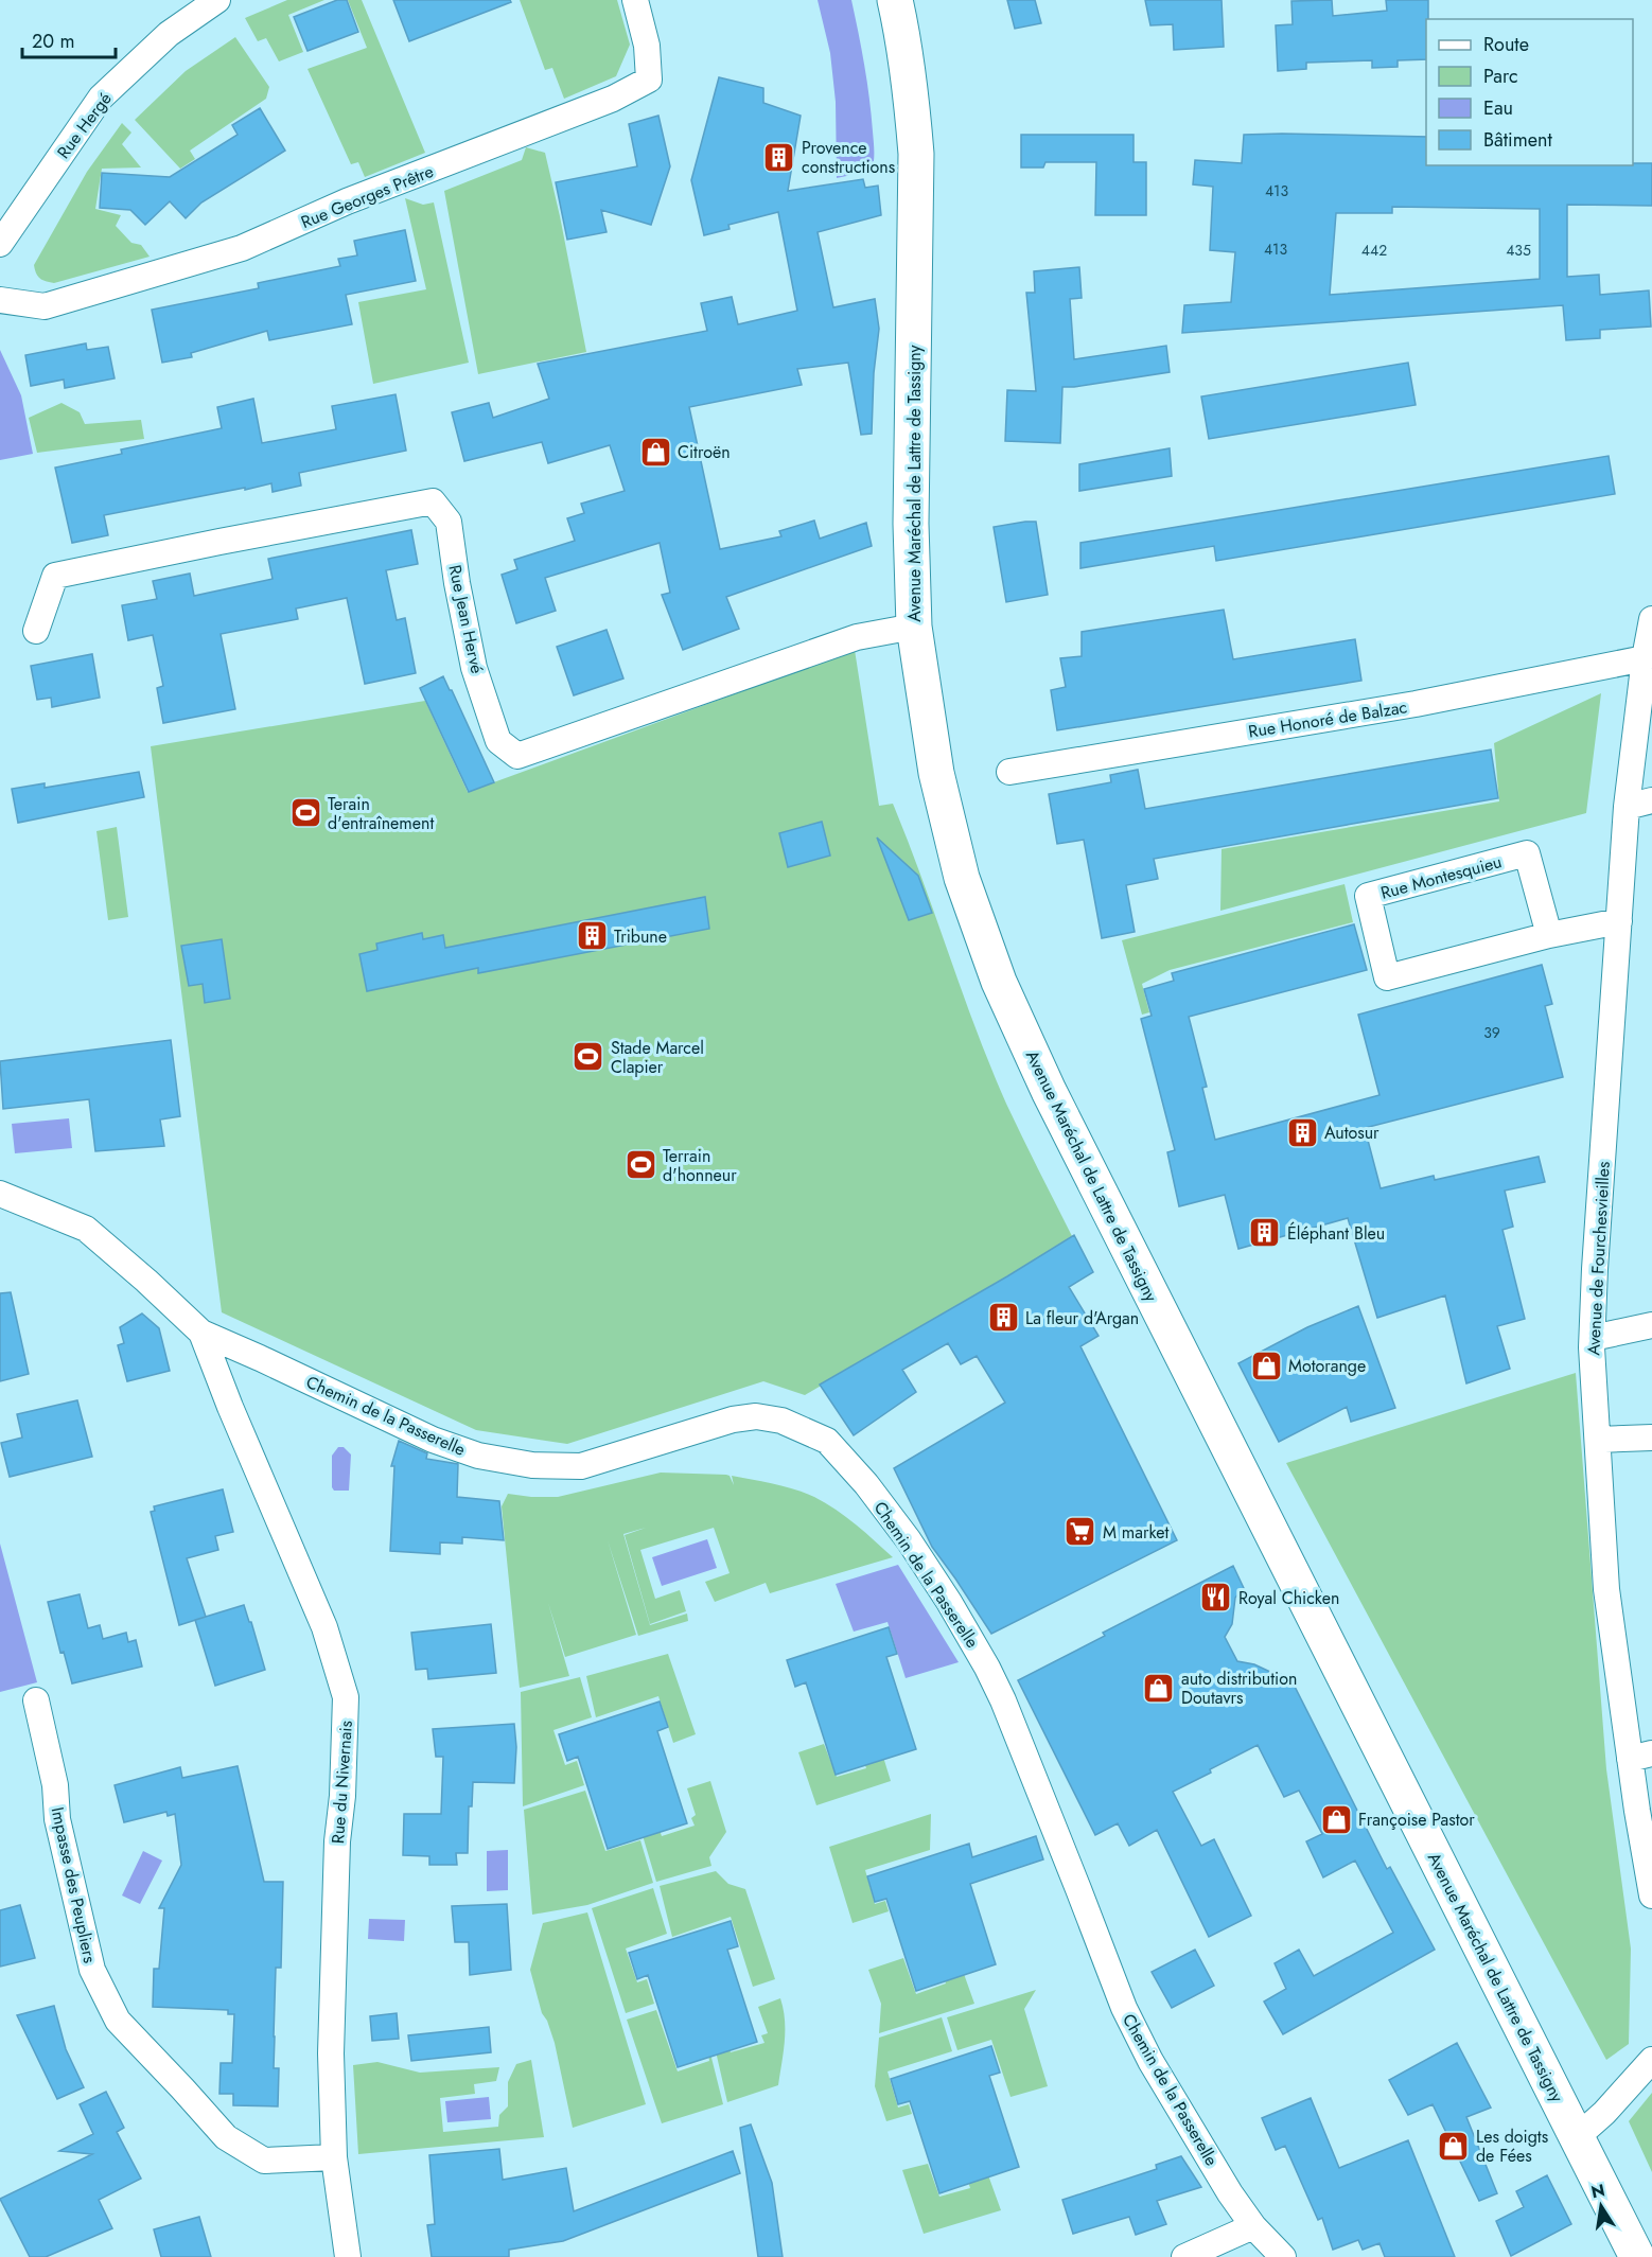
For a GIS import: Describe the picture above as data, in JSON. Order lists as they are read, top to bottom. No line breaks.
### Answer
{"streets":{"main road":["Avenue Maréchal de Lattre de Tassigny"],"street":["Rue Hergé","Rue Georges Prêtre","Rue Jean Hervé","Rue Honoré de Balzac","Rue Montesquieu","Avenue de Fourchesvieilles","Chemin de la Passerelle","Rue du Nivernais","Impasse des Peupliers"]},"crossings":[["Avenue Maréchal de Lattre de Tassigny","Rue Jean Hervé"],["Rue Honoré de Balzac","Avenue de Fourchesvieilles"],["Rue Montesquieu","Avenue de Fourchesvieilles"],["Chemin de la Passerelle","Rue du Nivernais"],["Rue du Nivernais","Impasse des Peupliers"]],"places":{"building":["Provence constructions","Tribune","Autosur","Éléphant Bleu","La fleur d'Argan"],"shop":["Citroën","Motorange","auto distribution Doutavrs","Françoise Pastor","Les doigts de Fées"],"sports":["Terain d'entraînement","Stade Marcel Clapier","Terrain d'honneur"],"supermarket":["M market"],"restaurant":["Royal Chicken"]},"house_numbers":["413","413","442","435","39"],"legend":["Route","Parc","Eau","Bâtiment"],"scale_bar":"20 m","north":"top"}
